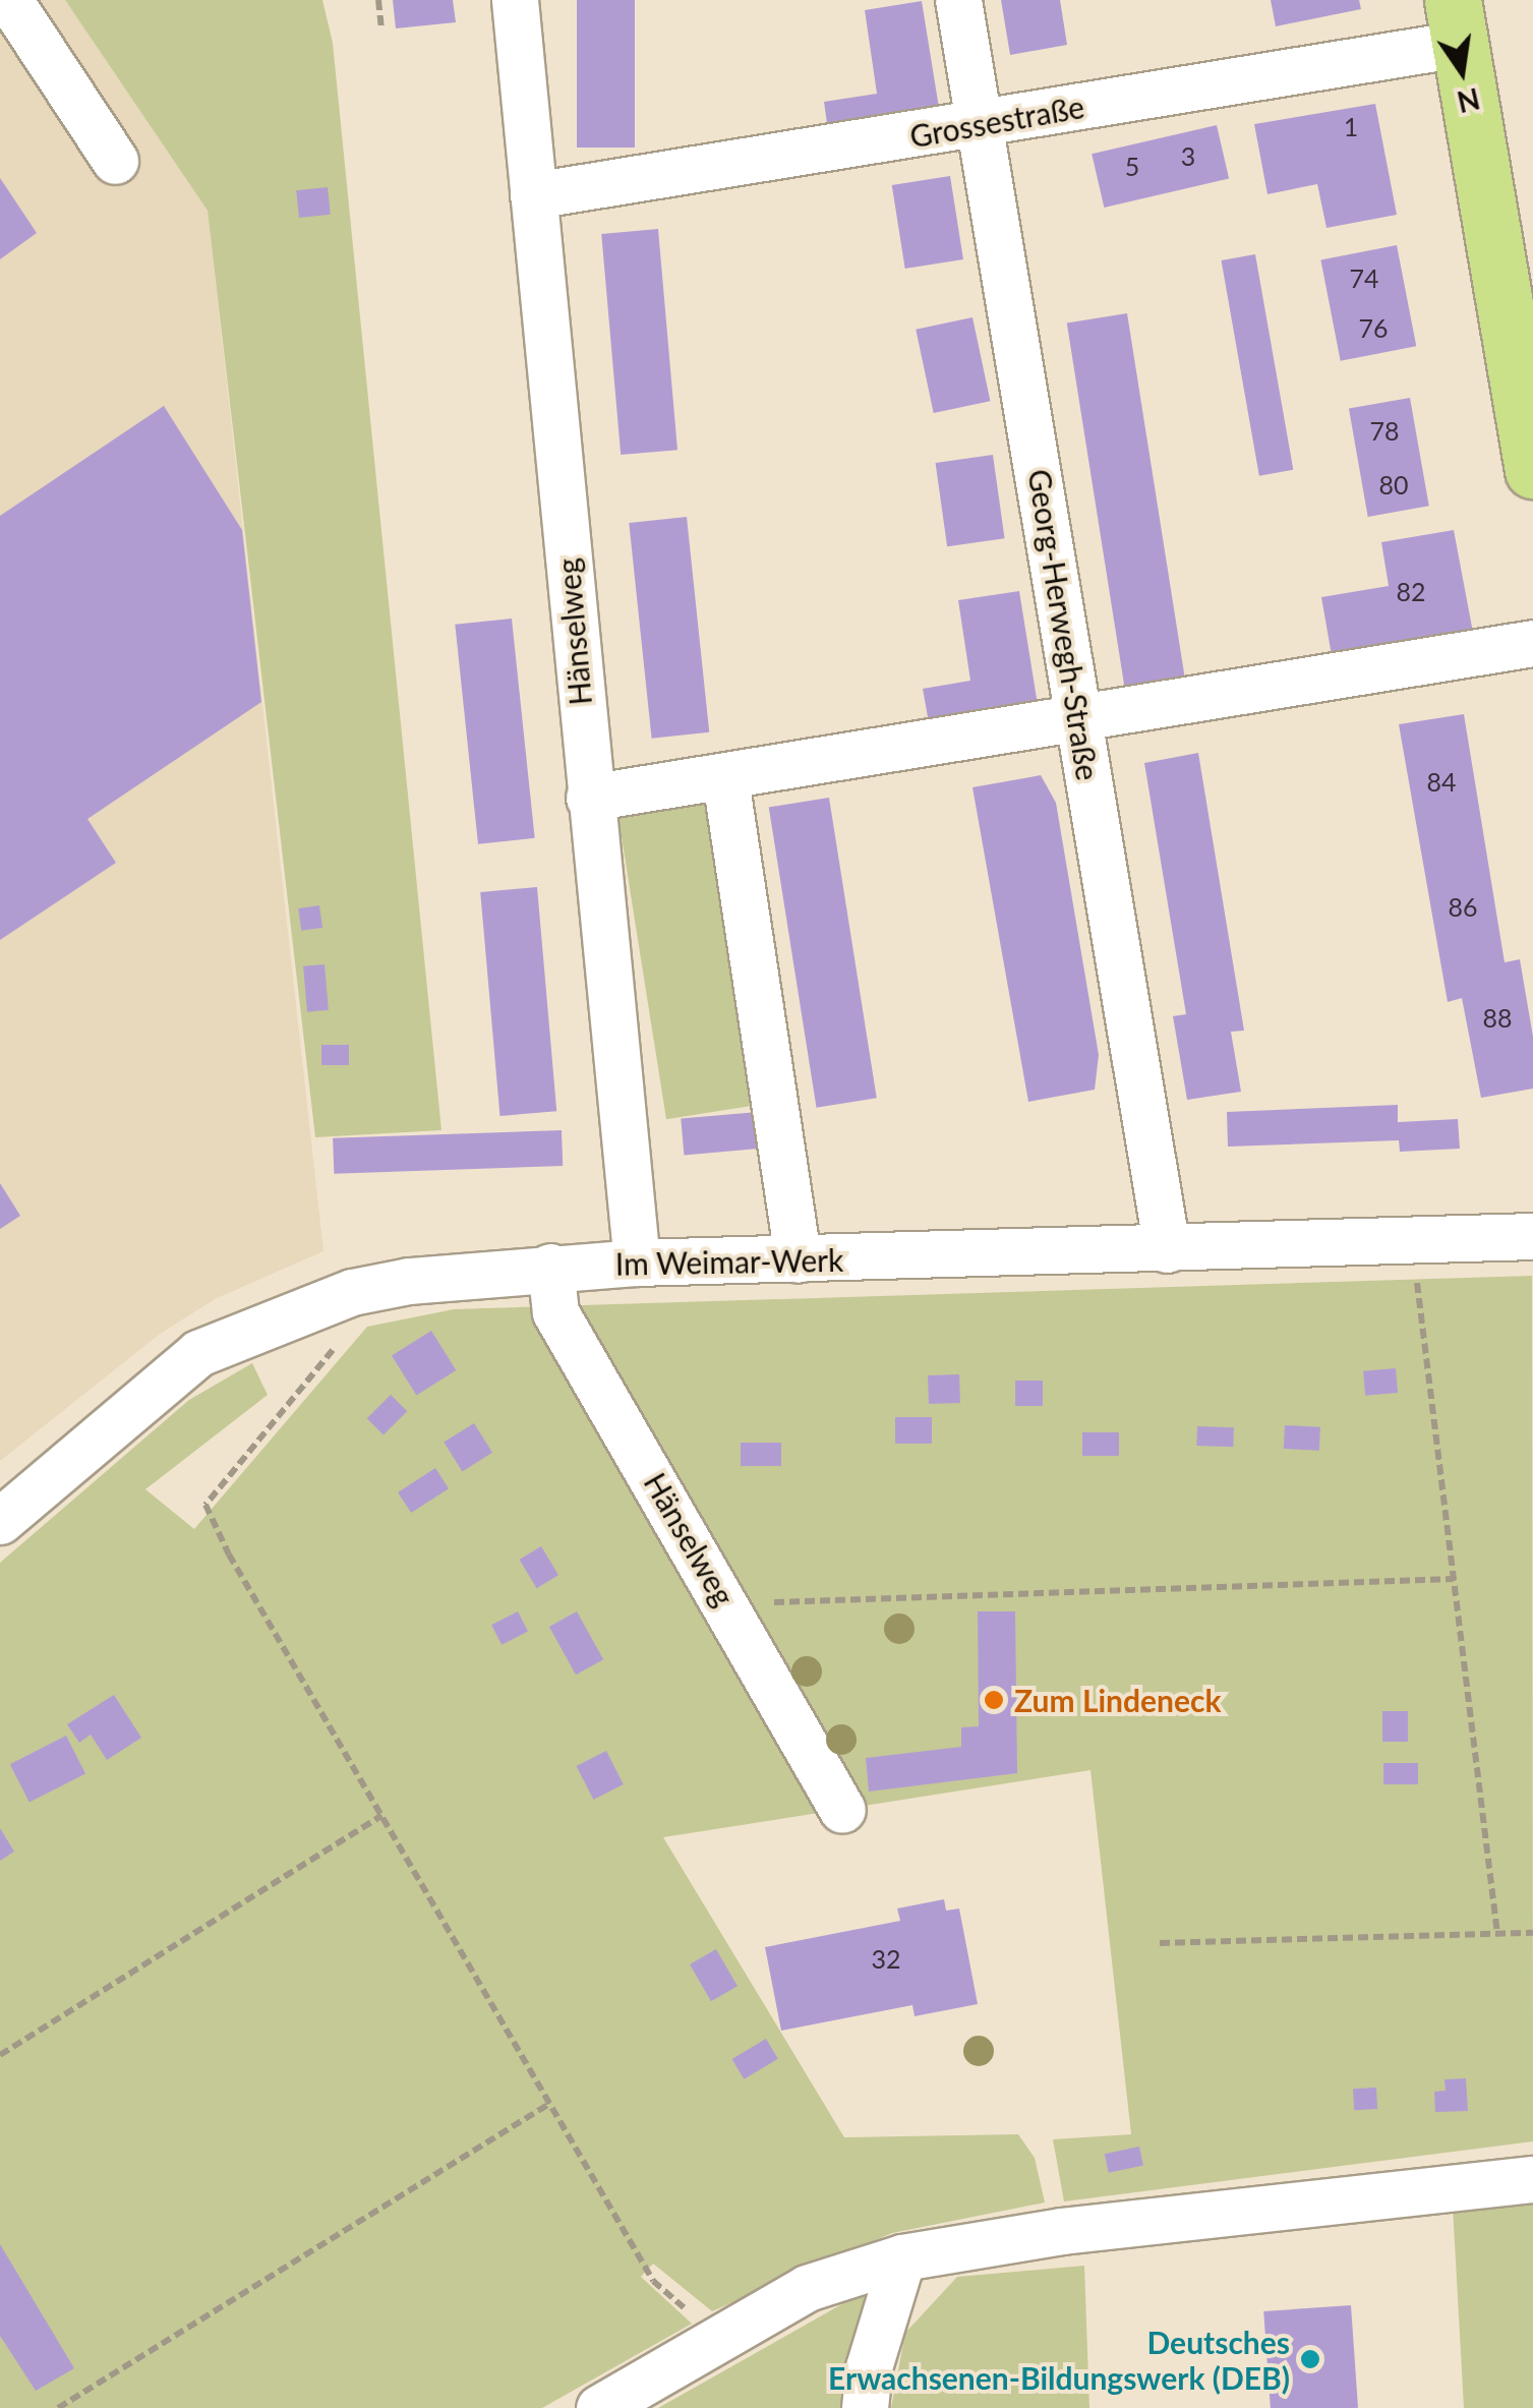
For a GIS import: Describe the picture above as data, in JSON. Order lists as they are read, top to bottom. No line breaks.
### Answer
{"streets":{"street":["Grossestraße","Georg-Herwegh-Straße","Hänselweg","Im Weimar-Werk"]},"crossings":[["Grossestraße","Georg-Herwegh-Straße"],["Grossestraße","Hänselweg"],["Georg-Herwegh-Straße","Im Weimar-Werk"],["Hänselweg","Im Weimar-Werk"]],"places":["Zum Lindeneck","Deutsches Erwachsenen-Bildungswerk (DEB)"],"house_numbers":["1","3","5","74","76","78","80","82","84","86","88","32"],"north":"bottom"}
